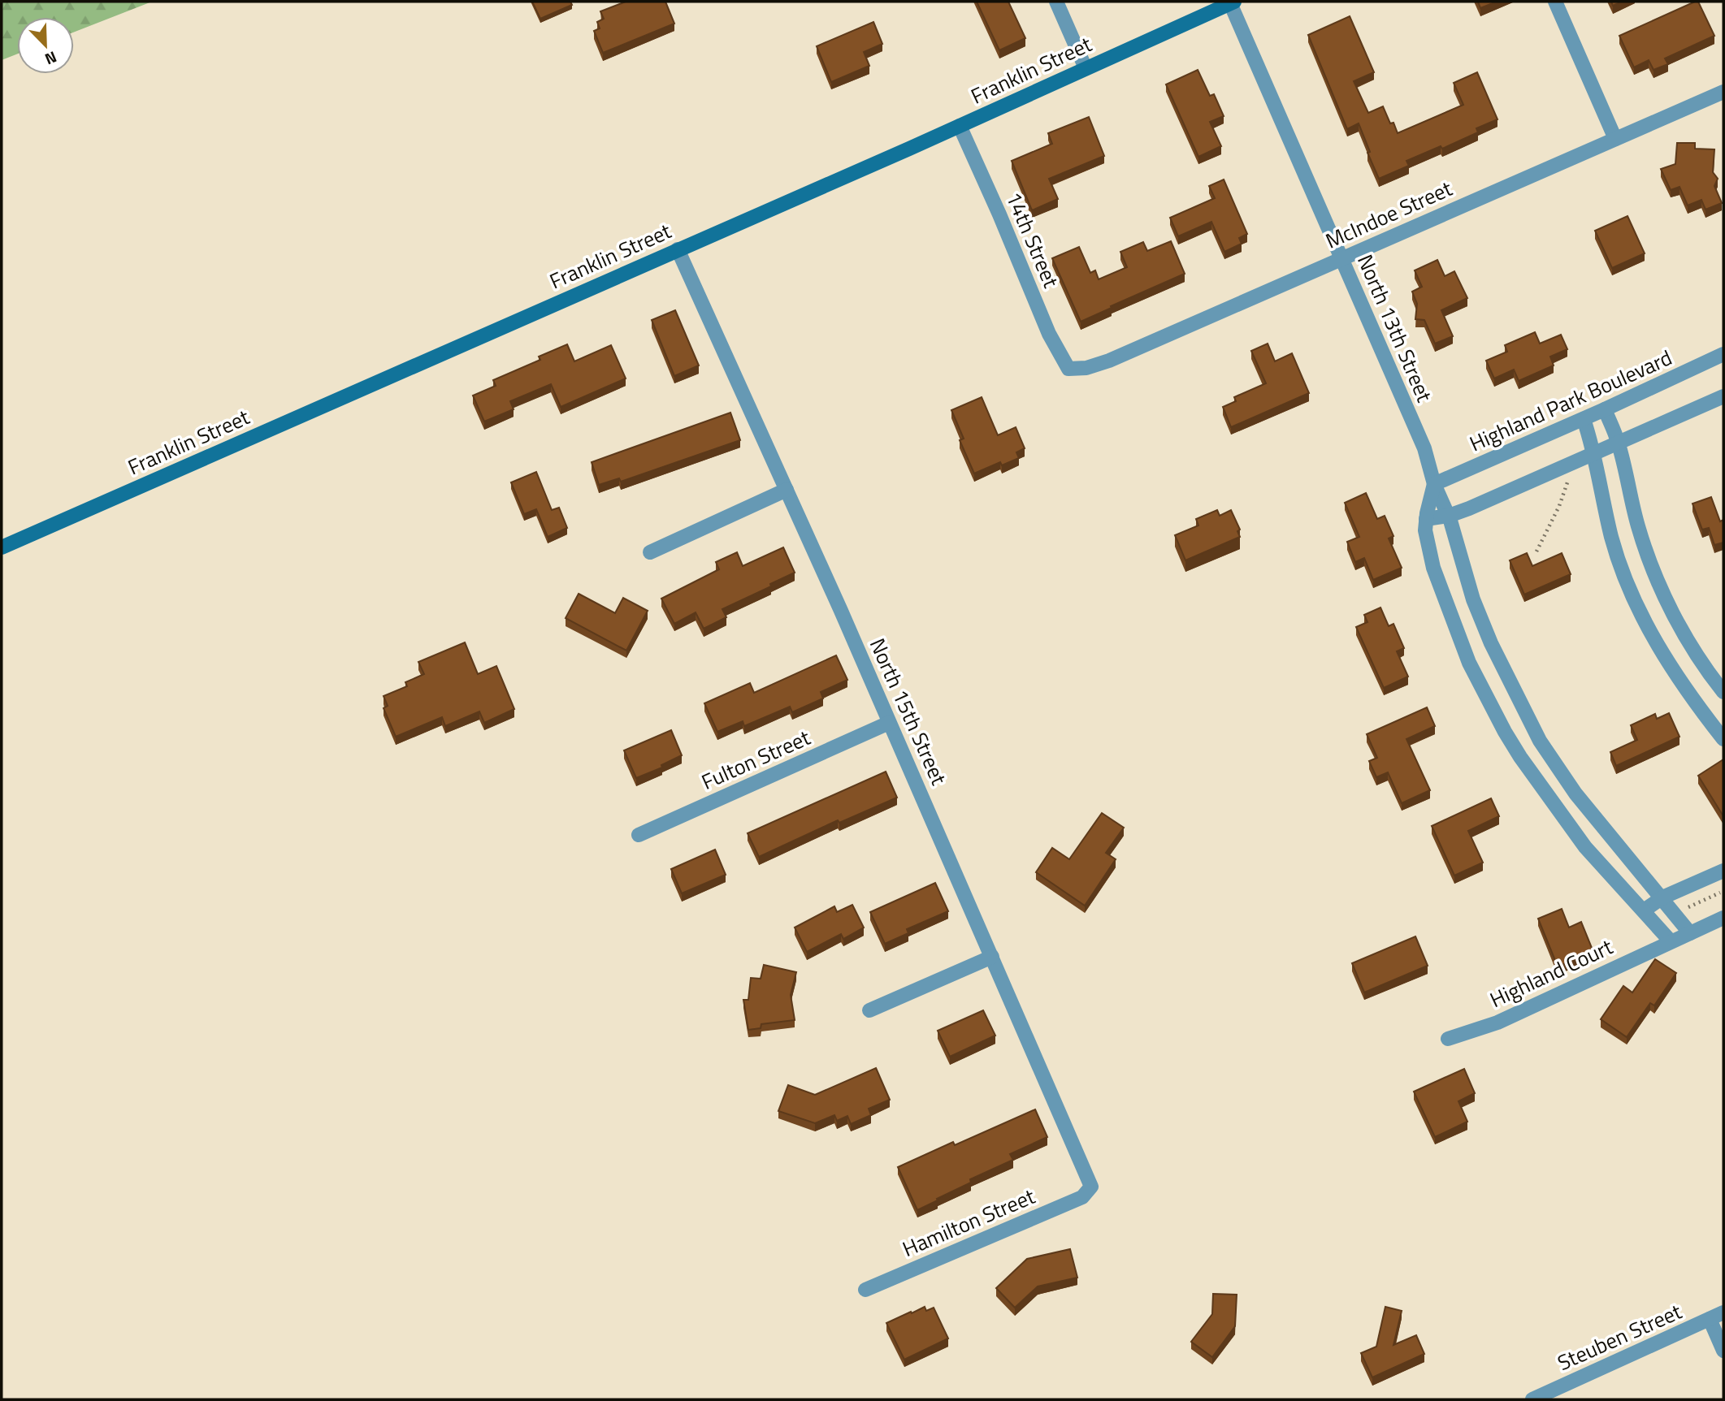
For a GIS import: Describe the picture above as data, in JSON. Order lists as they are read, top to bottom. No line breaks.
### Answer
{"streets":{"street":["Franklin Street","McIndoe Street","14th Street","North 13th Street","Highland Park Boulevard","North 15th Street","Fulton Street","Highland Court","Hamilton Street","Steuben Street"]},"crossings":[["Franklin Street","14th Street"],["Franklin Street","North 13th Street"],["Franklin Street","North 15th Street"],["McIndoe Street","14th Street"],["McIndoe Street","North 13th Street"],["North 13th Street","Highland Park Boulevard"],["North 15th Street","Fulton Street"],["North 15th Street","Hamilton Street"]],"north":"bottom right"}
